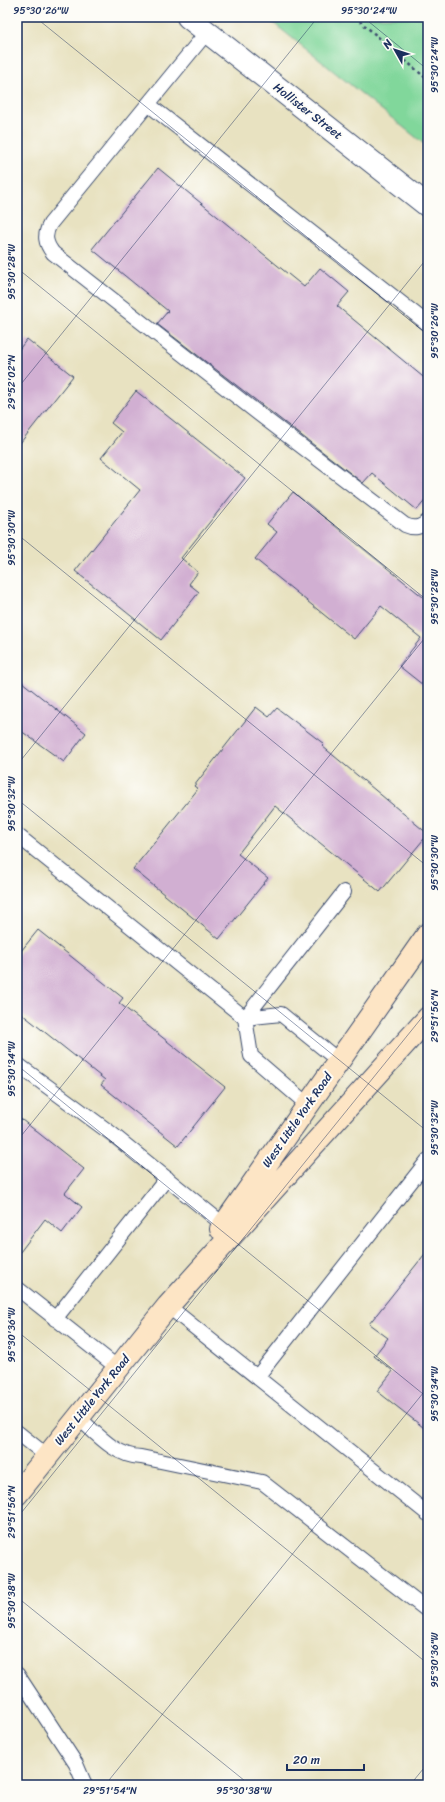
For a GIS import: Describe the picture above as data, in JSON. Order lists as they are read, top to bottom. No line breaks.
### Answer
{"streets":{"main road":["West Little York Road"],"street":["Hollister Street"]},"scale_bar":"20 m","north":"top left","coordinates":["95°30'26\"W","95°30'24\"W","95°30'28\"W","29°52'02\"N","95°30'30\"W","95°30'32\"W","29°51'56\"N","95°30'34\"W","95°30'36\"W","95°30'38\"W","29°51'54\"N"]}
